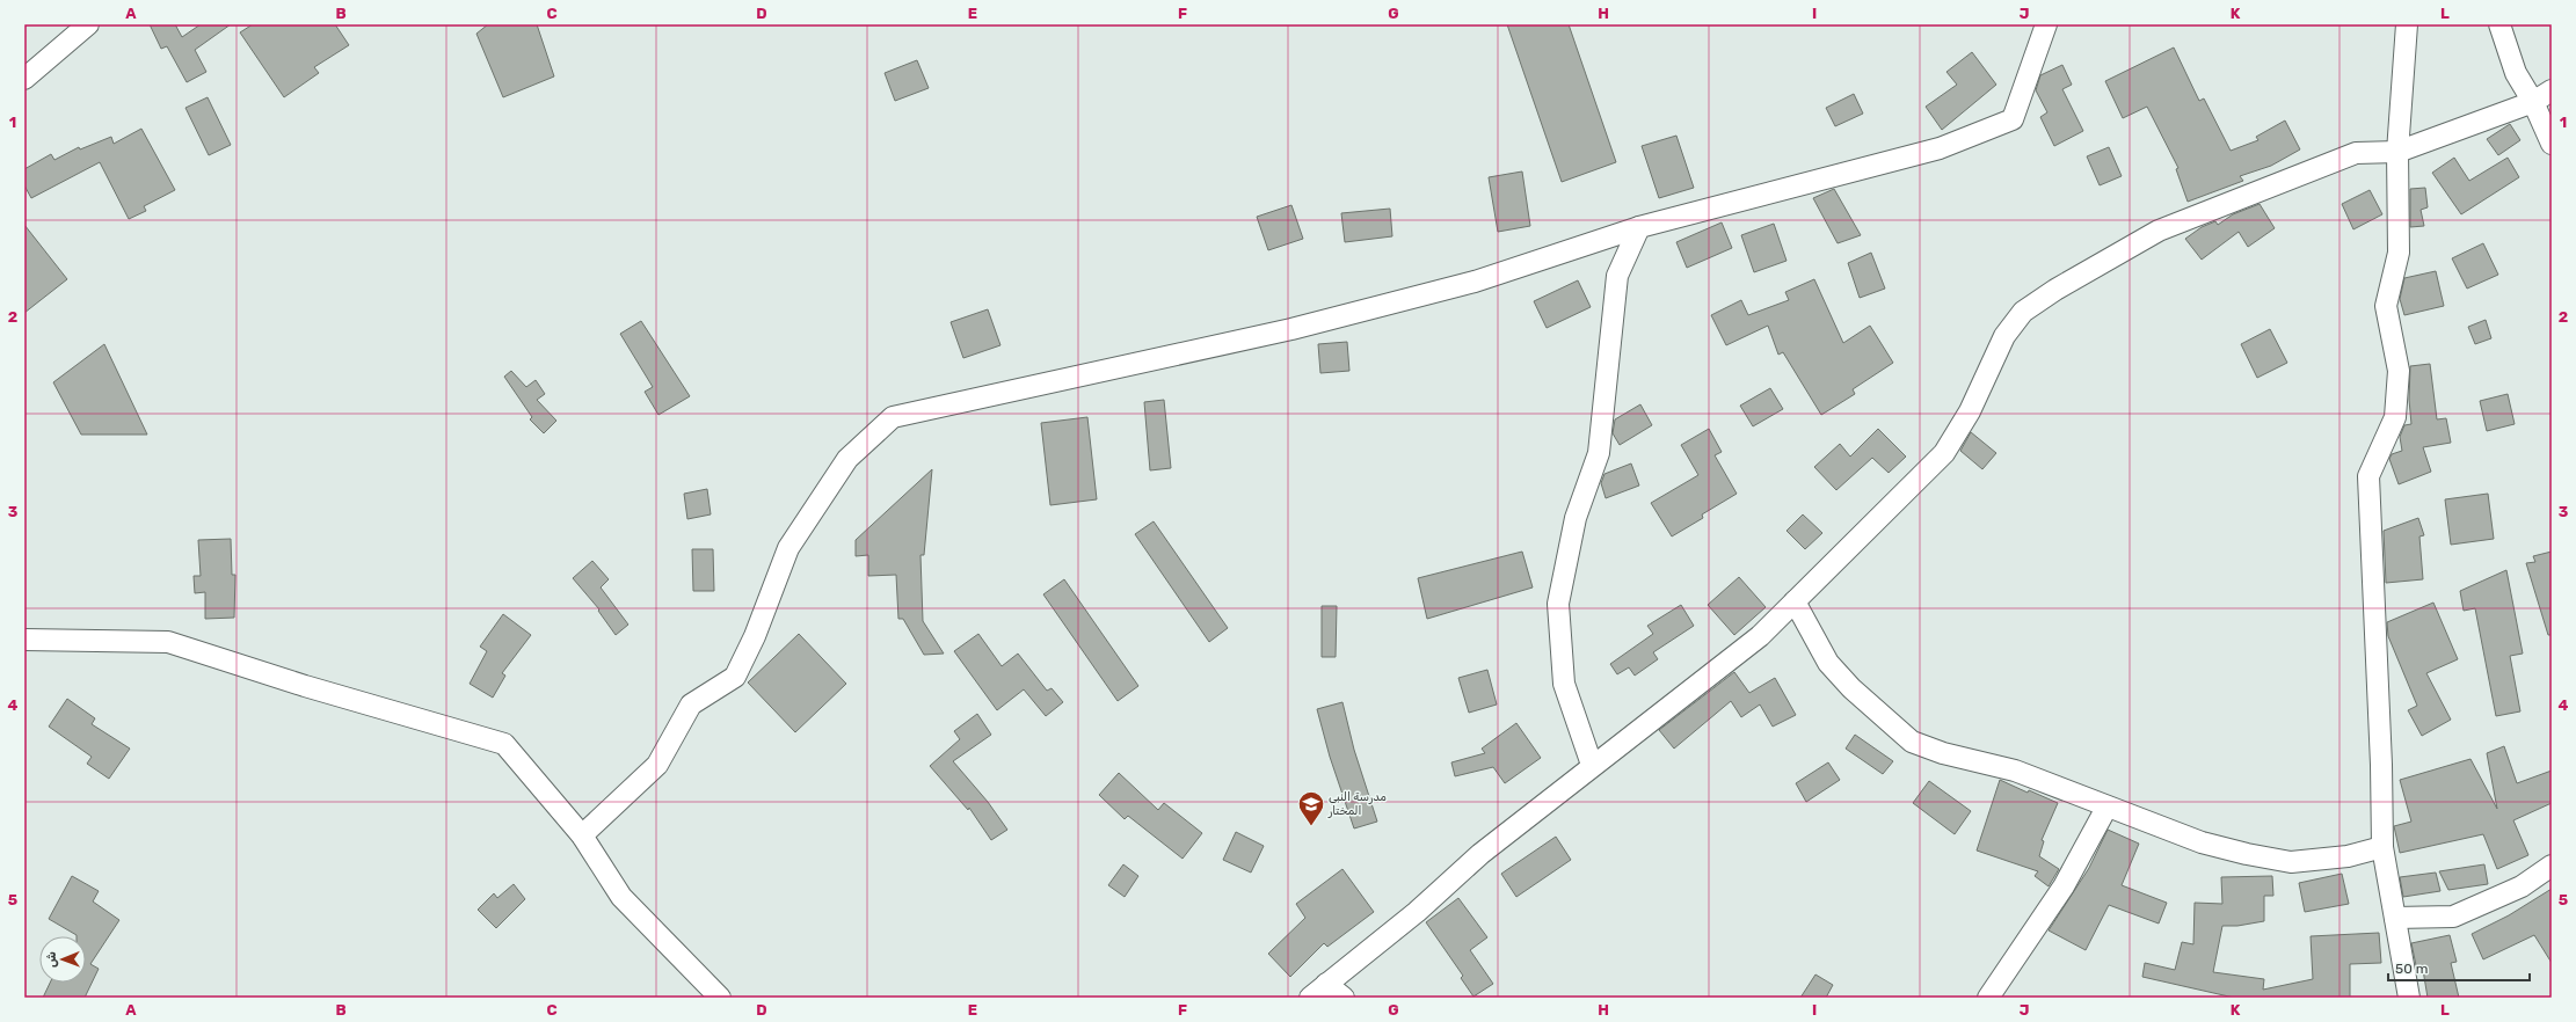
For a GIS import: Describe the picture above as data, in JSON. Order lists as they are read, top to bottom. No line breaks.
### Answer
{"places":{"school or university":["مدرسة النبي المختار"]},"scale_bar":"50 m","north":"left","grid":{"columns":["A","B","C","D","E","F","G","H","I","J","K","L"],"rows":["1","2","3","4","5"]}}
